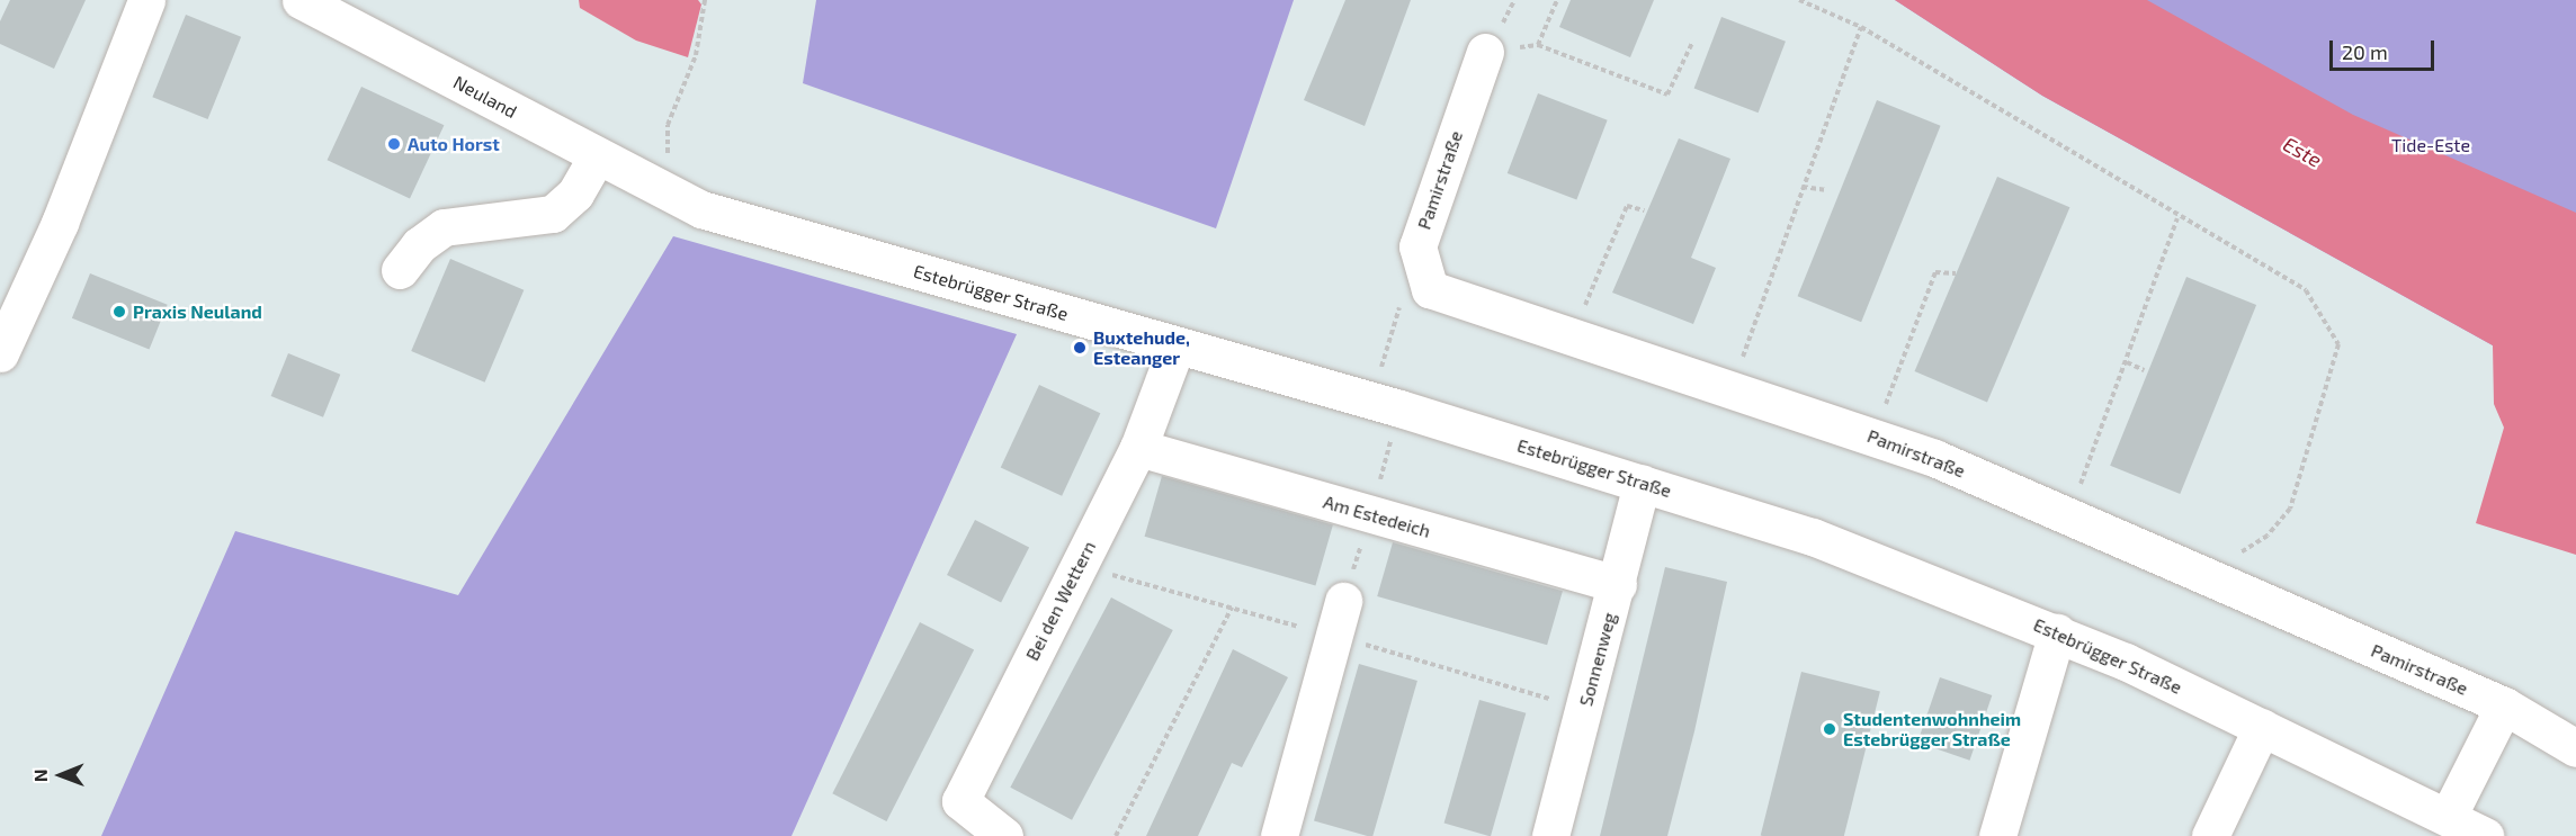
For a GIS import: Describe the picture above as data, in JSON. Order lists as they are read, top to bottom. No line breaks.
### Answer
{"streets":{"street":["Neuland","Pamirstraße","Estebrügger Straße","Am Estedeich","Bei den Wettern","Sonnenweg"]},"crossings":[["Neuland","Estebrügger Straße"],["Estebrügger Straße","Bei den Wettern"],["Estebrügger Straße","Sonnenweg"],["Am Estedeich","Bei den Wettern"],["Am Estedeich","Sonnenweg"]],"water":["Este"],"parks":["Tide-Este"],"places":["Auto Horst","Praxis Neuland","Buxtehude, Esteanger","Studentenwohnheim Estebrügger Straße"],"scale_bar":"20 m","north":"left"}
